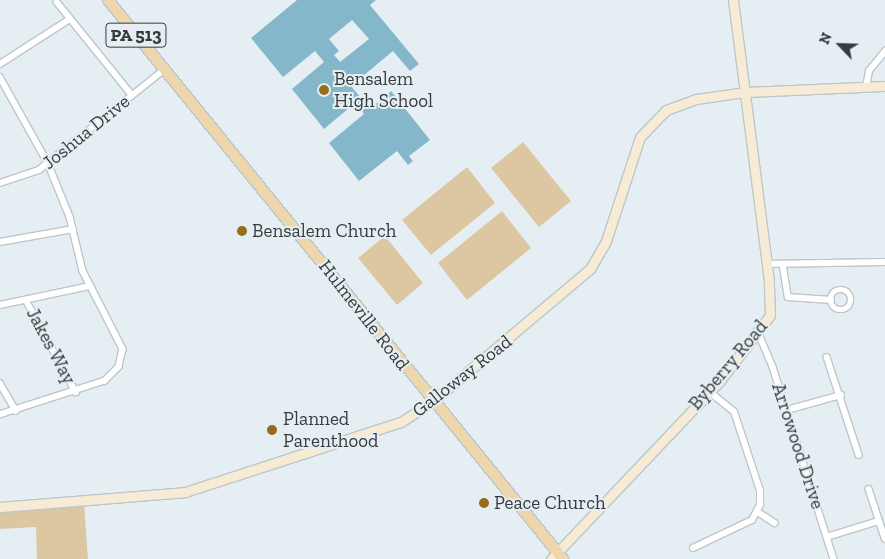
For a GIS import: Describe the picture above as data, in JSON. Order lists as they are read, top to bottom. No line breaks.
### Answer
{"streets":{"main road":["PA 513","Hulmeville Road","Byberry Road","Galloway Road"],"street":["Joshua Drive","Jakes Way","Arrowood Drive"]},"crossings":[["Joshua Drive","Hulmeville Road"],["Hulmeville Road","Byberry Road"],["Hulmeville Road","Galloway Road"],["Byberry Road","Galloway Road"],["Byberry Road","Arrowood Drive"]],"places":["Bensalem High School","Bensalem Church","Planned Parenthood","Peace Church"],"north":"top left"}
